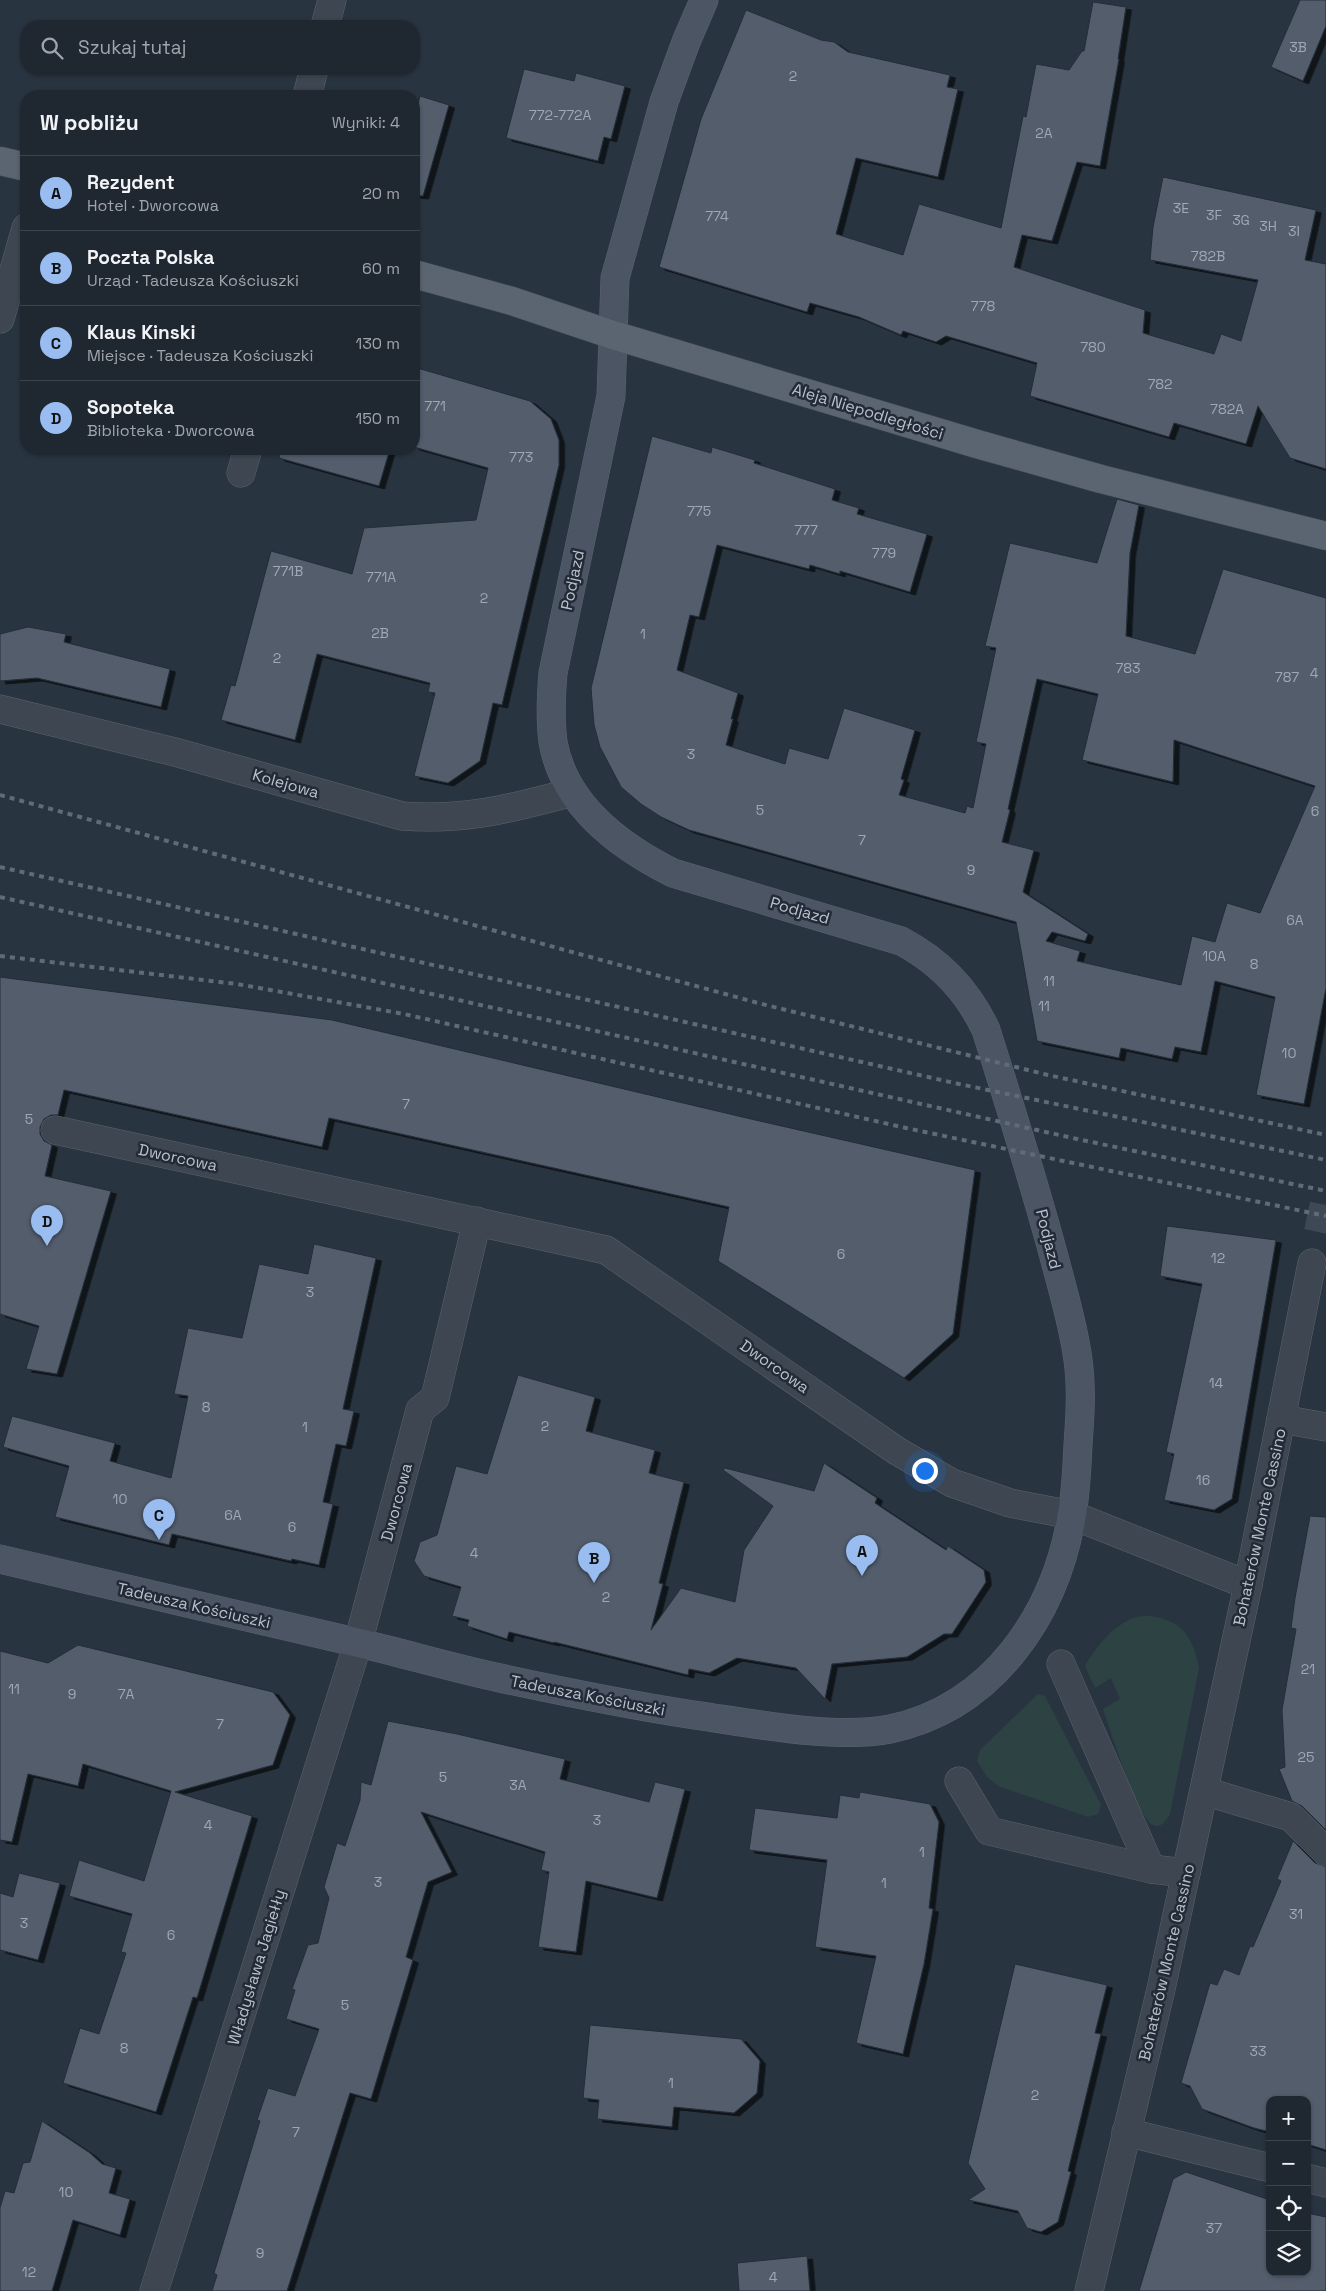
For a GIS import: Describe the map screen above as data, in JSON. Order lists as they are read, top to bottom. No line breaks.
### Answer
{"streets":{"main road":["Aleja Niepodległości"],"street":["Podjazd","Kolejowa","Dworcowa","Bohaterów Monte Cassino","Tadeusza Kościuszki","Władysława Jagiełły"]},"crossings":[["Aleja Niepodległości","Podjazd"],["Podjazd","Kolejowa"],["Podjazd","Dworcowa"],["Podjazd","Tadeusza Kościuszki"],["Dworcowa","Bohaterów Monte Cassino"],["Dworcowa","Tadeusza Kościuszki"],["Dworcowa","Władysława Jagiełły"],["Tadeusza Kościuszki","Władysława Jagiełły"]],"house_numbers":["3B","2","772-772A","2A","3E","3F","774","3G","3H","3I","782B","778","780","782","771","782A","773","775","777","779","771B","771A","2","2B","1","2","783","4","787","3","5","6","7","9","6A","10A","8","11","11","10","7","5","6","12","3","14","8","2","1","16","10","6A","6","4","2","21","11","9","7A","7","25","5","3A","3","4","1","3","1","31","3","6","5","8","33","1","2","7","10","37","9","12","4"],"page":{"search":"Szukaj tutaj","heading":["W pobliżu","Wyniki: 4"],"list":[{"mark":"A","name":"Rezydent","note":"Hotel · Dworcowa","value":"20 m"},{"mark":"B","name":"Poczta Polska","note":"Urząd · Tadeusza Kościuszki","value":"60 m"},{"mark":"C","name":"Klaus Kinski","note":"Miejsce · Tadeusza Kościuszki","value":"130 m"},{"mark":"D","name":"Sopoteka","note":"Biblioteka · Dworcowa","value":"150 m"}],"pins":["D","C","A","B"],"map_buttons":["+","−"]}}
